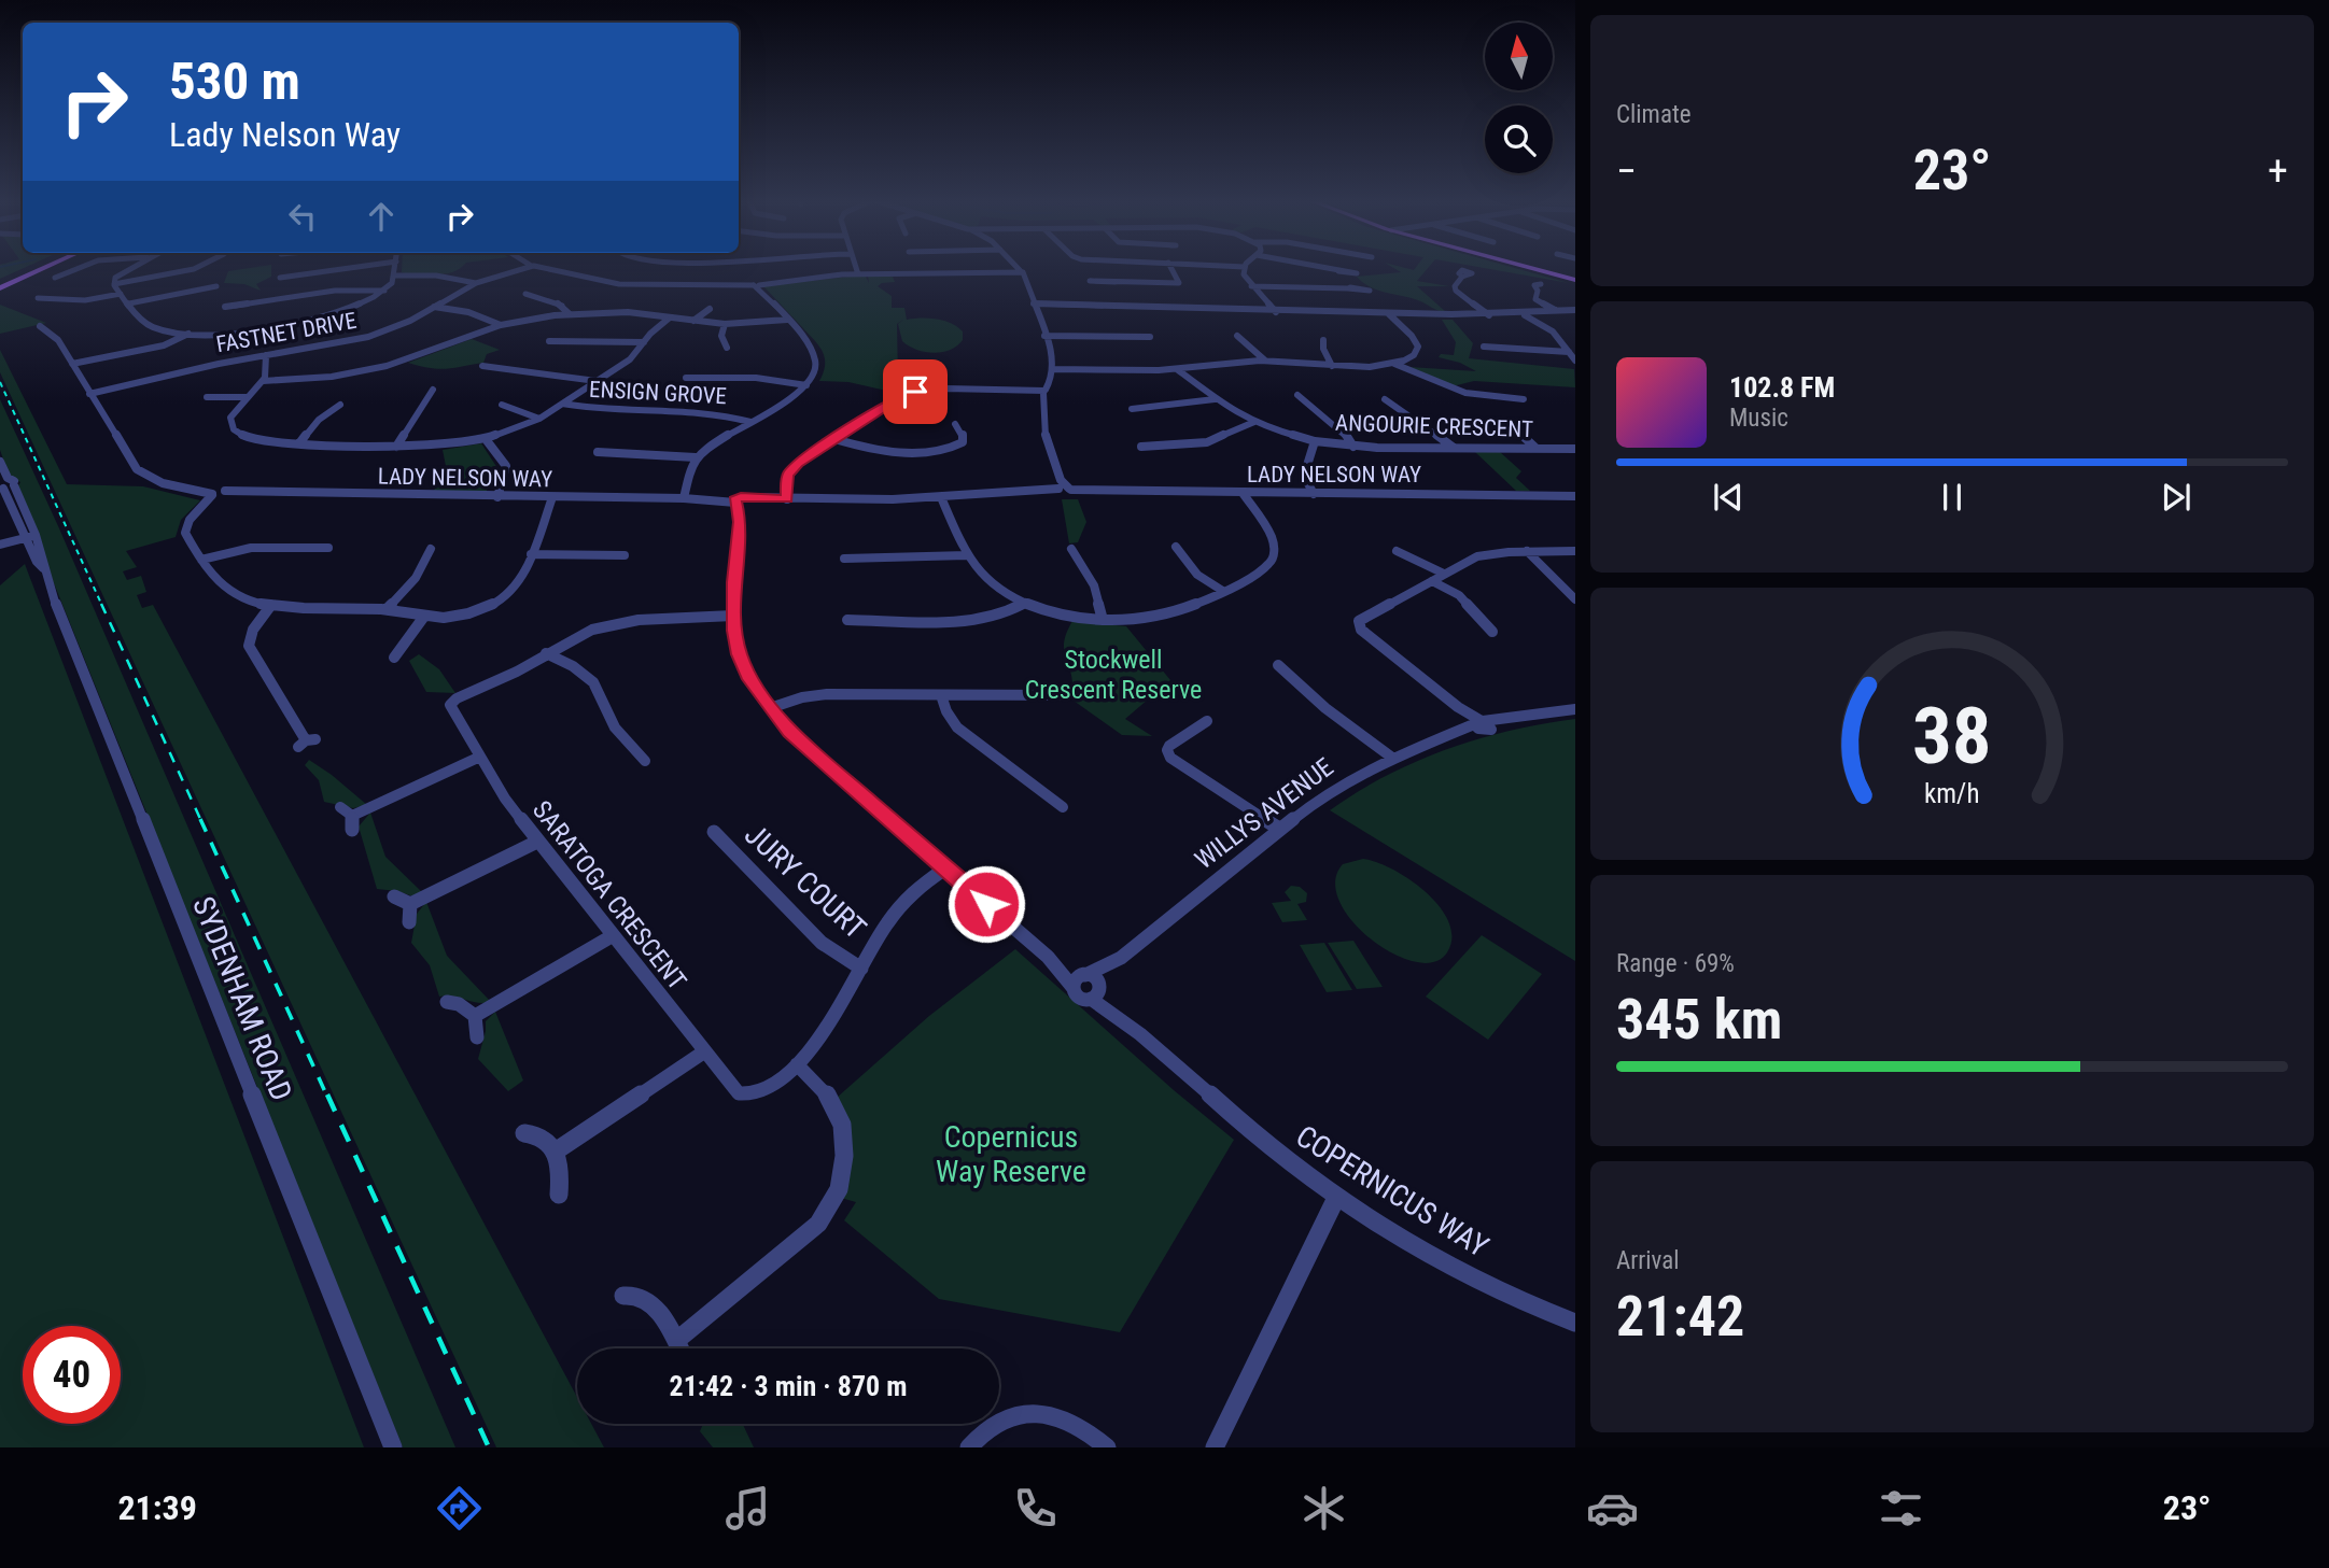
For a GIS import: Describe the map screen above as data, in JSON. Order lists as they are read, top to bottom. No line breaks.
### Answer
{"streets":{"street":["FASTNET DRIVE","ENSIGN GROVE","ANGOURIE CRESCENT","LADY NELSON WAY","WILLYS AVENUE","JURY COURT","SARATOGA CRESCENT","SYDENHAM ROAD","COPERNICUS WAY"]},"crossings":[["FASTNET DRIVE","LADY NELSON WAY"],["WILLYS AVENUE","COPERNICUS WAY"],["JURY COURT","SARATOGA CRESCENT"]],"parks":["Stockwell Crescent Reserve","Copernicus Way Reserve"],"north":"top","page":{"tile":["Climate",["Range · 69%","345 km"],["Arrival","21:42"]],"turn":["530 m","Lady Nelson Way"],"heat":["−","23°","+"],"song":["102.8 FM","Music"],"limit":"40","trip":"21:42 · 3 min · 870 m","tabs":["21:39","23°"],"gauge":["38","km/h"]}}
